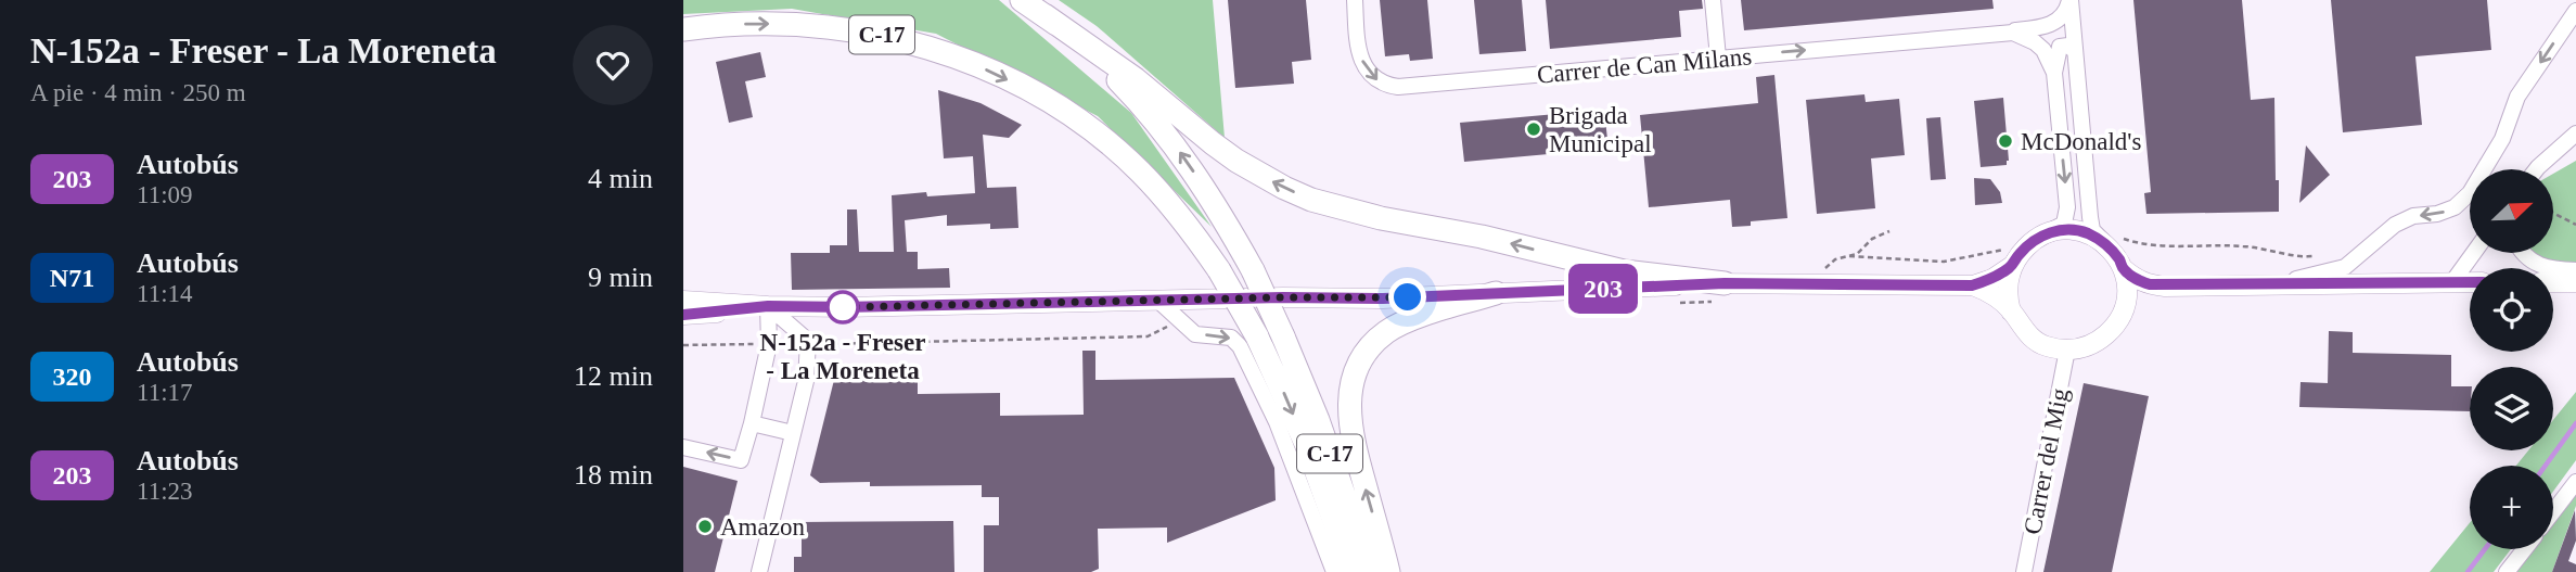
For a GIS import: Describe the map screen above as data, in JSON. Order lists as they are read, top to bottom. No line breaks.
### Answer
{"streets":{"highway":["C-17"],"street":["Carrer de Can Milans","Carrer del Mig"]},"crossings":[["Carrer de Can Milans","Carrer del Mig"]],"places":["Brigada Municipal","McDonald's","N-152a - Freser - La Moreneta","Amazon"],"lines":["bus line 203"],"north":"top right","page":{"heading":["N-152a - Freser - La Moreneta","A pie · 4 min · 250 m"],"on_map":"203","list":[{"mark":"203","name":"Autobús","note":"11:09","value":"4 min"},{"mark":"N71","name":"Autobús","note":"11:14","value":"9 min"},{"mark":"320","name":"Autobús","note":"11:17","value":"12 min"},{"mark":"203","name":"Autobús","note":"11:23","value":"18 min"}],"map_buttons":"+"}}
